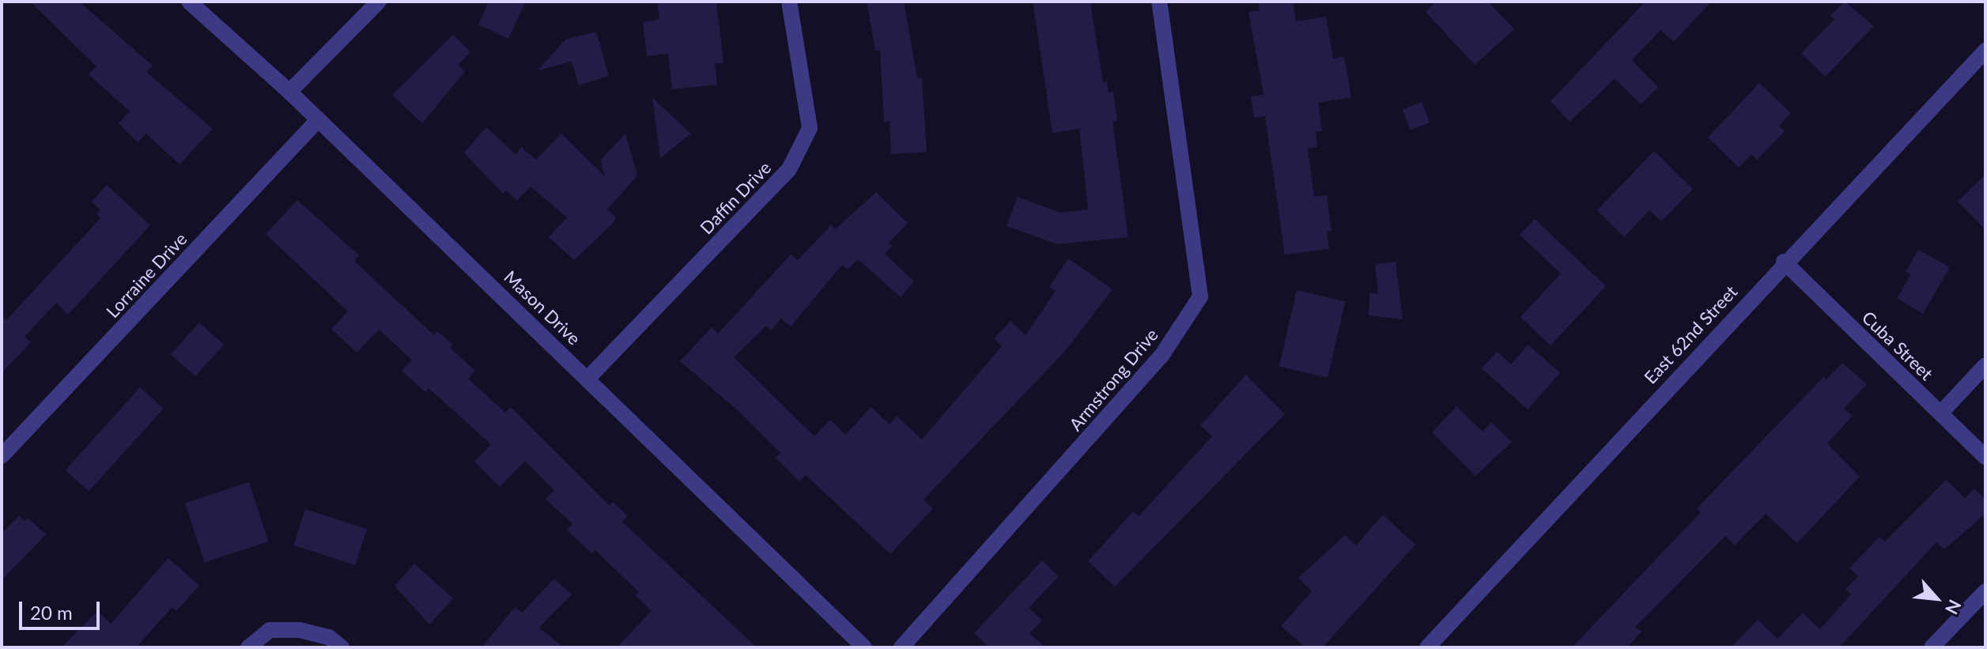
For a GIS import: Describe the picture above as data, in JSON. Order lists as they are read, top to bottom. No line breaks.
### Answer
{"streets":{"street":["Daffin Drive","Lorraine Drive","Mason Drive","East 62nd Street","Cuba Street","Armstrong Drive"]},"crossings":[["Daffin Drive","Mason Drive"],["Lorraine Drive","Mason Drive"],["East 62nd Street","Cuba Street"]],"scale_bar":"20 m","north":"bottom right"}
